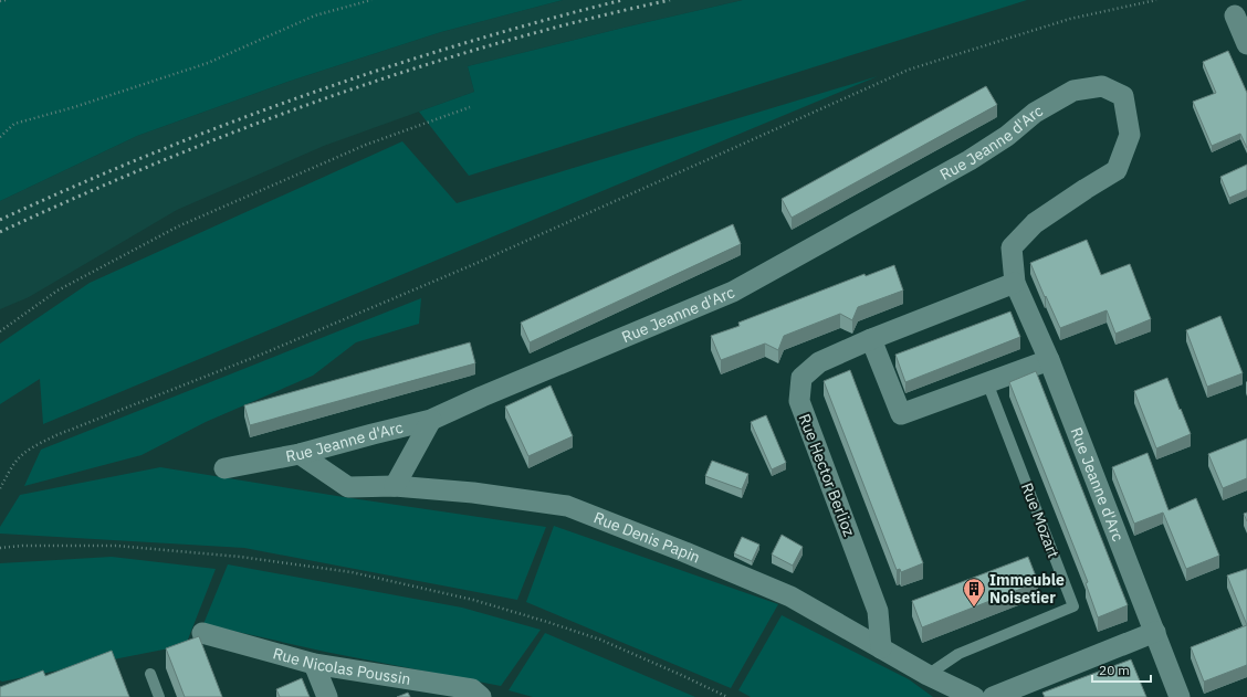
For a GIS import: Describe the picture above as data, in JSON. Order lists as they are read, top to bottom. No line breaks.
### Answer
{"streets":{"street":["Rue Jeanne d'Arc","Rue Hector Berlioz","Rue Denis Papin","Rue Nicolas Poussin"],"lane":["Rue Mozart"]},"crossings":[["Rue Jeanne d'Arc","Rue Denis Papin"],["Rue Hector Berlioz","Rue Denis Papin"],["Rue Mozart","Rue Denis Papin"]],"places":{"building":["Immeuble Noisetier"]},"scale_bar":"20 m"}
